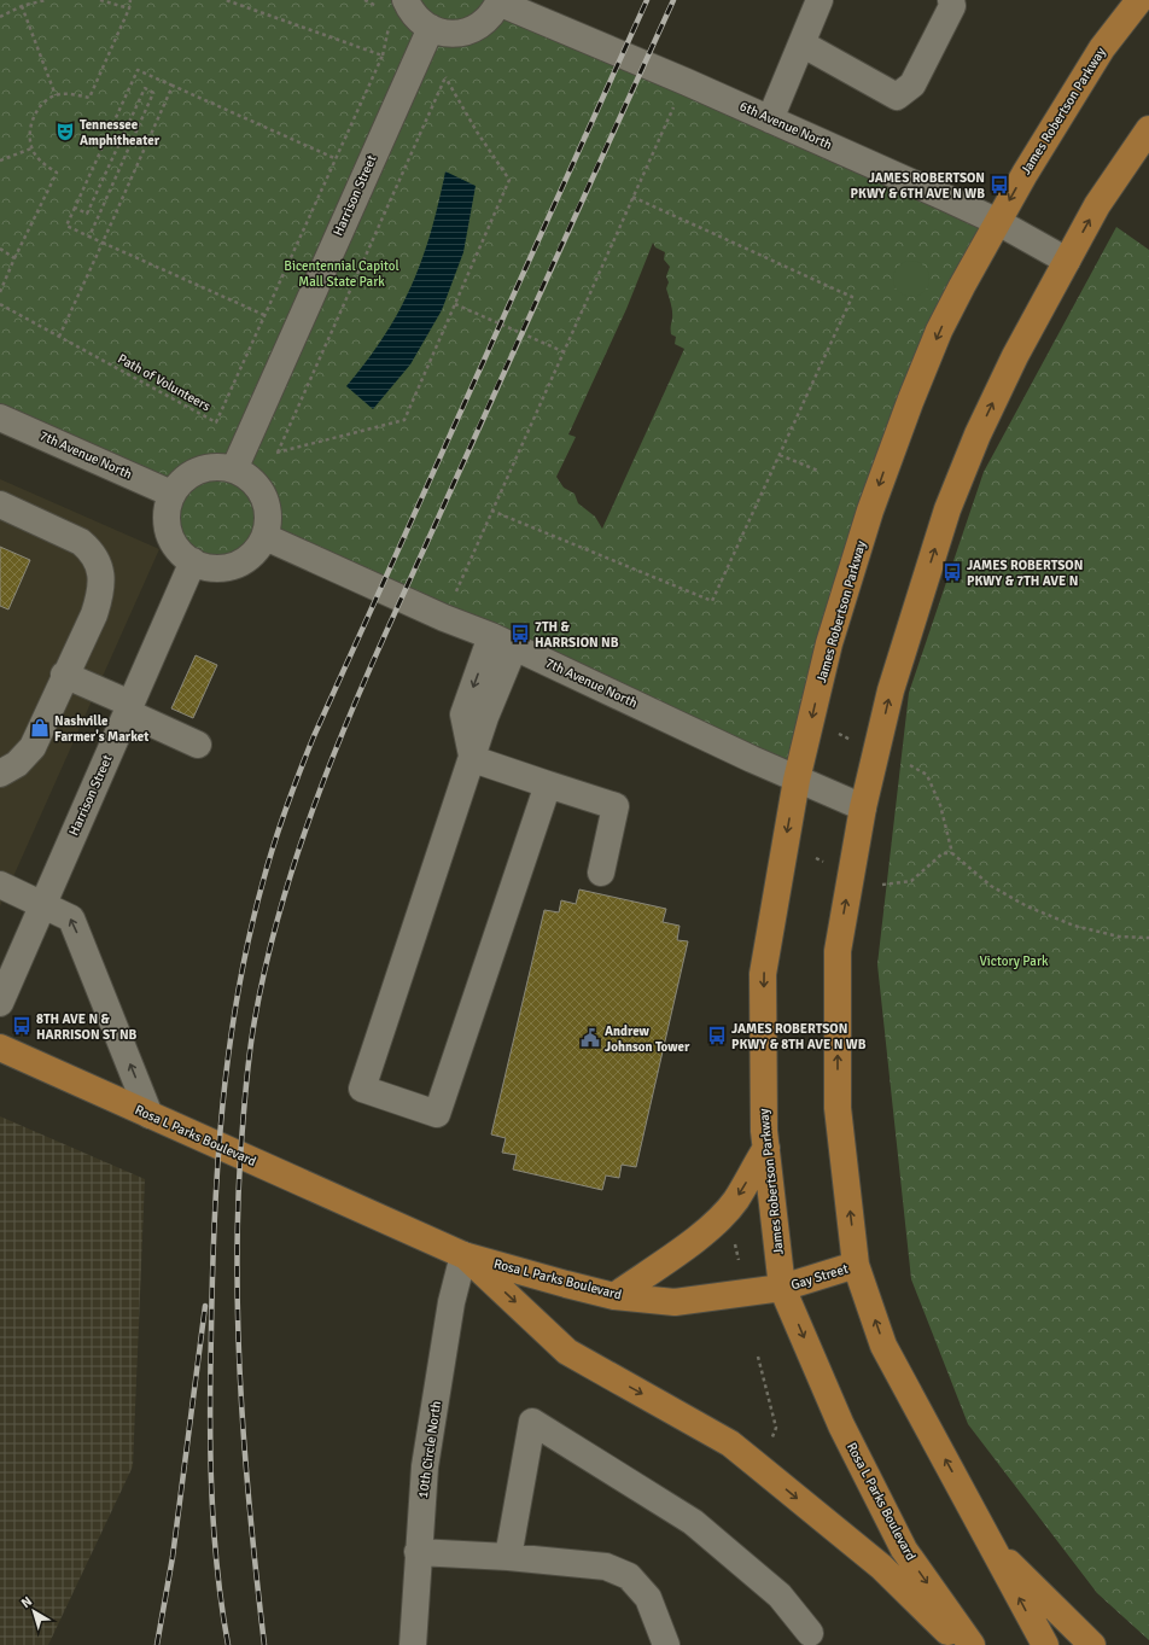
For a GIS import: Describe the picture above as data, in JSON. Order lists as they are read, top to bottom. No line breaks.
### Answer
{"streets":{"main road":["James Robertson Parkway","Rosa L Parks Boulevard","Gay Street"],"street":["6th Avenue North","Harrison Street","7th Avenue North","10th Circle North"],"path":["Path of Volunteers"]},"crossings":[["James Robertson Parkway","6th Avenue North"],["James Robertson Parkway","7th Avenue North"],["James Robertson Parkway","Rosa L Parks Boulevard"],["James Robertson Parkway","Gay Street"],["Harrison Street","7th Avenue North"],["Rosa L Parks Boulevard","Gay Street"],["Rosa L Parks Boulevard","10th Circle North"]],"parks":["Bicentennial Capitol Mall State Park","Victory Park"],"places":{"theatre":["Tennessee Amphitheater"],"bus stop":["JAMES ROBERTSON PKWY & 6TH AVE N WB","JAMES ROBERTSON PKWY & 7TH AVE N","7TH & HARRSION NB","8TH AVE N & HARRISON ST NB","JAMES ROBERTSON PKWY & 8TH AVE N WB"],"shop":["Nashville Farmer's Market"],"public building":["Andrew Johnson Tower"]},"north":"top left"}
